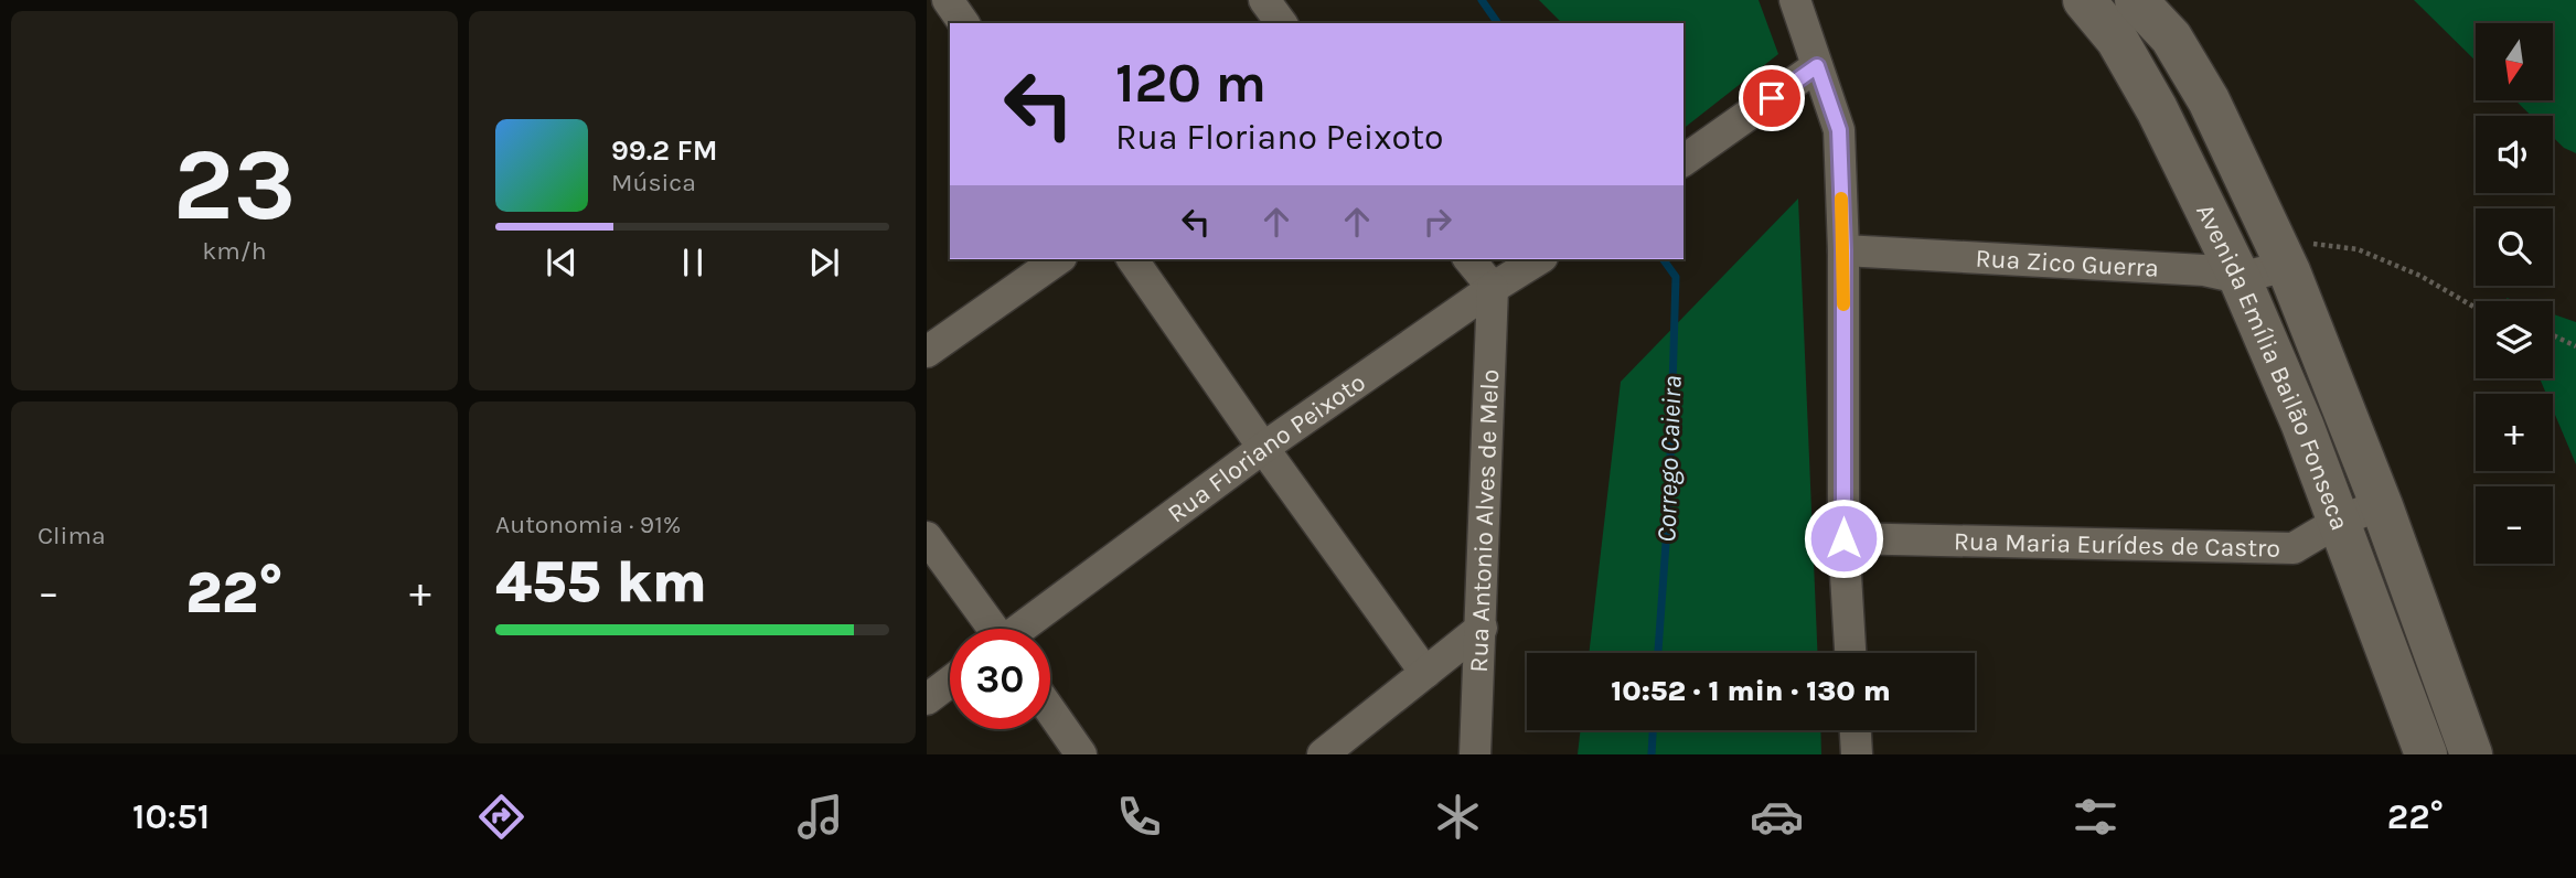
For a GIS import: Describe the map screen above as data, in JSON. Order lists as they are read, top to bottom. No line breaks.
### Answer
{"streets":{"street":["Rua Zico Guerra","Avenida Emília Bailão Fonseca","Rua Floriano Peixoto","Rua Antonio Alves de Melo","Rua Maria Eurídes de Castro"]},"crossings":[["Rua Zico Guerra","Avenida Emília Bailão Fonseca"],["Avenida Emília Bailão Fonseca","Rua Maria Eurídes de Castro"],["Rua Floriano Peixoto","Rua Antonio Alves de Melo"]],"water":["Corrego Caieira"],"north":"bottom","page":{"tile":[["23","km/h"],"Clima",["Autonomia · 91%","455 km"]],"map_buttons":["+","−"],"turn":["120 m","Rua Floriano Peixoto"],"song":["99.2 FM","Música"],"heat":["−","22°","+"],"limit":"30","trip":"10:52 · 1 min · 130 m","tabs":["10:51","22°"]}}
